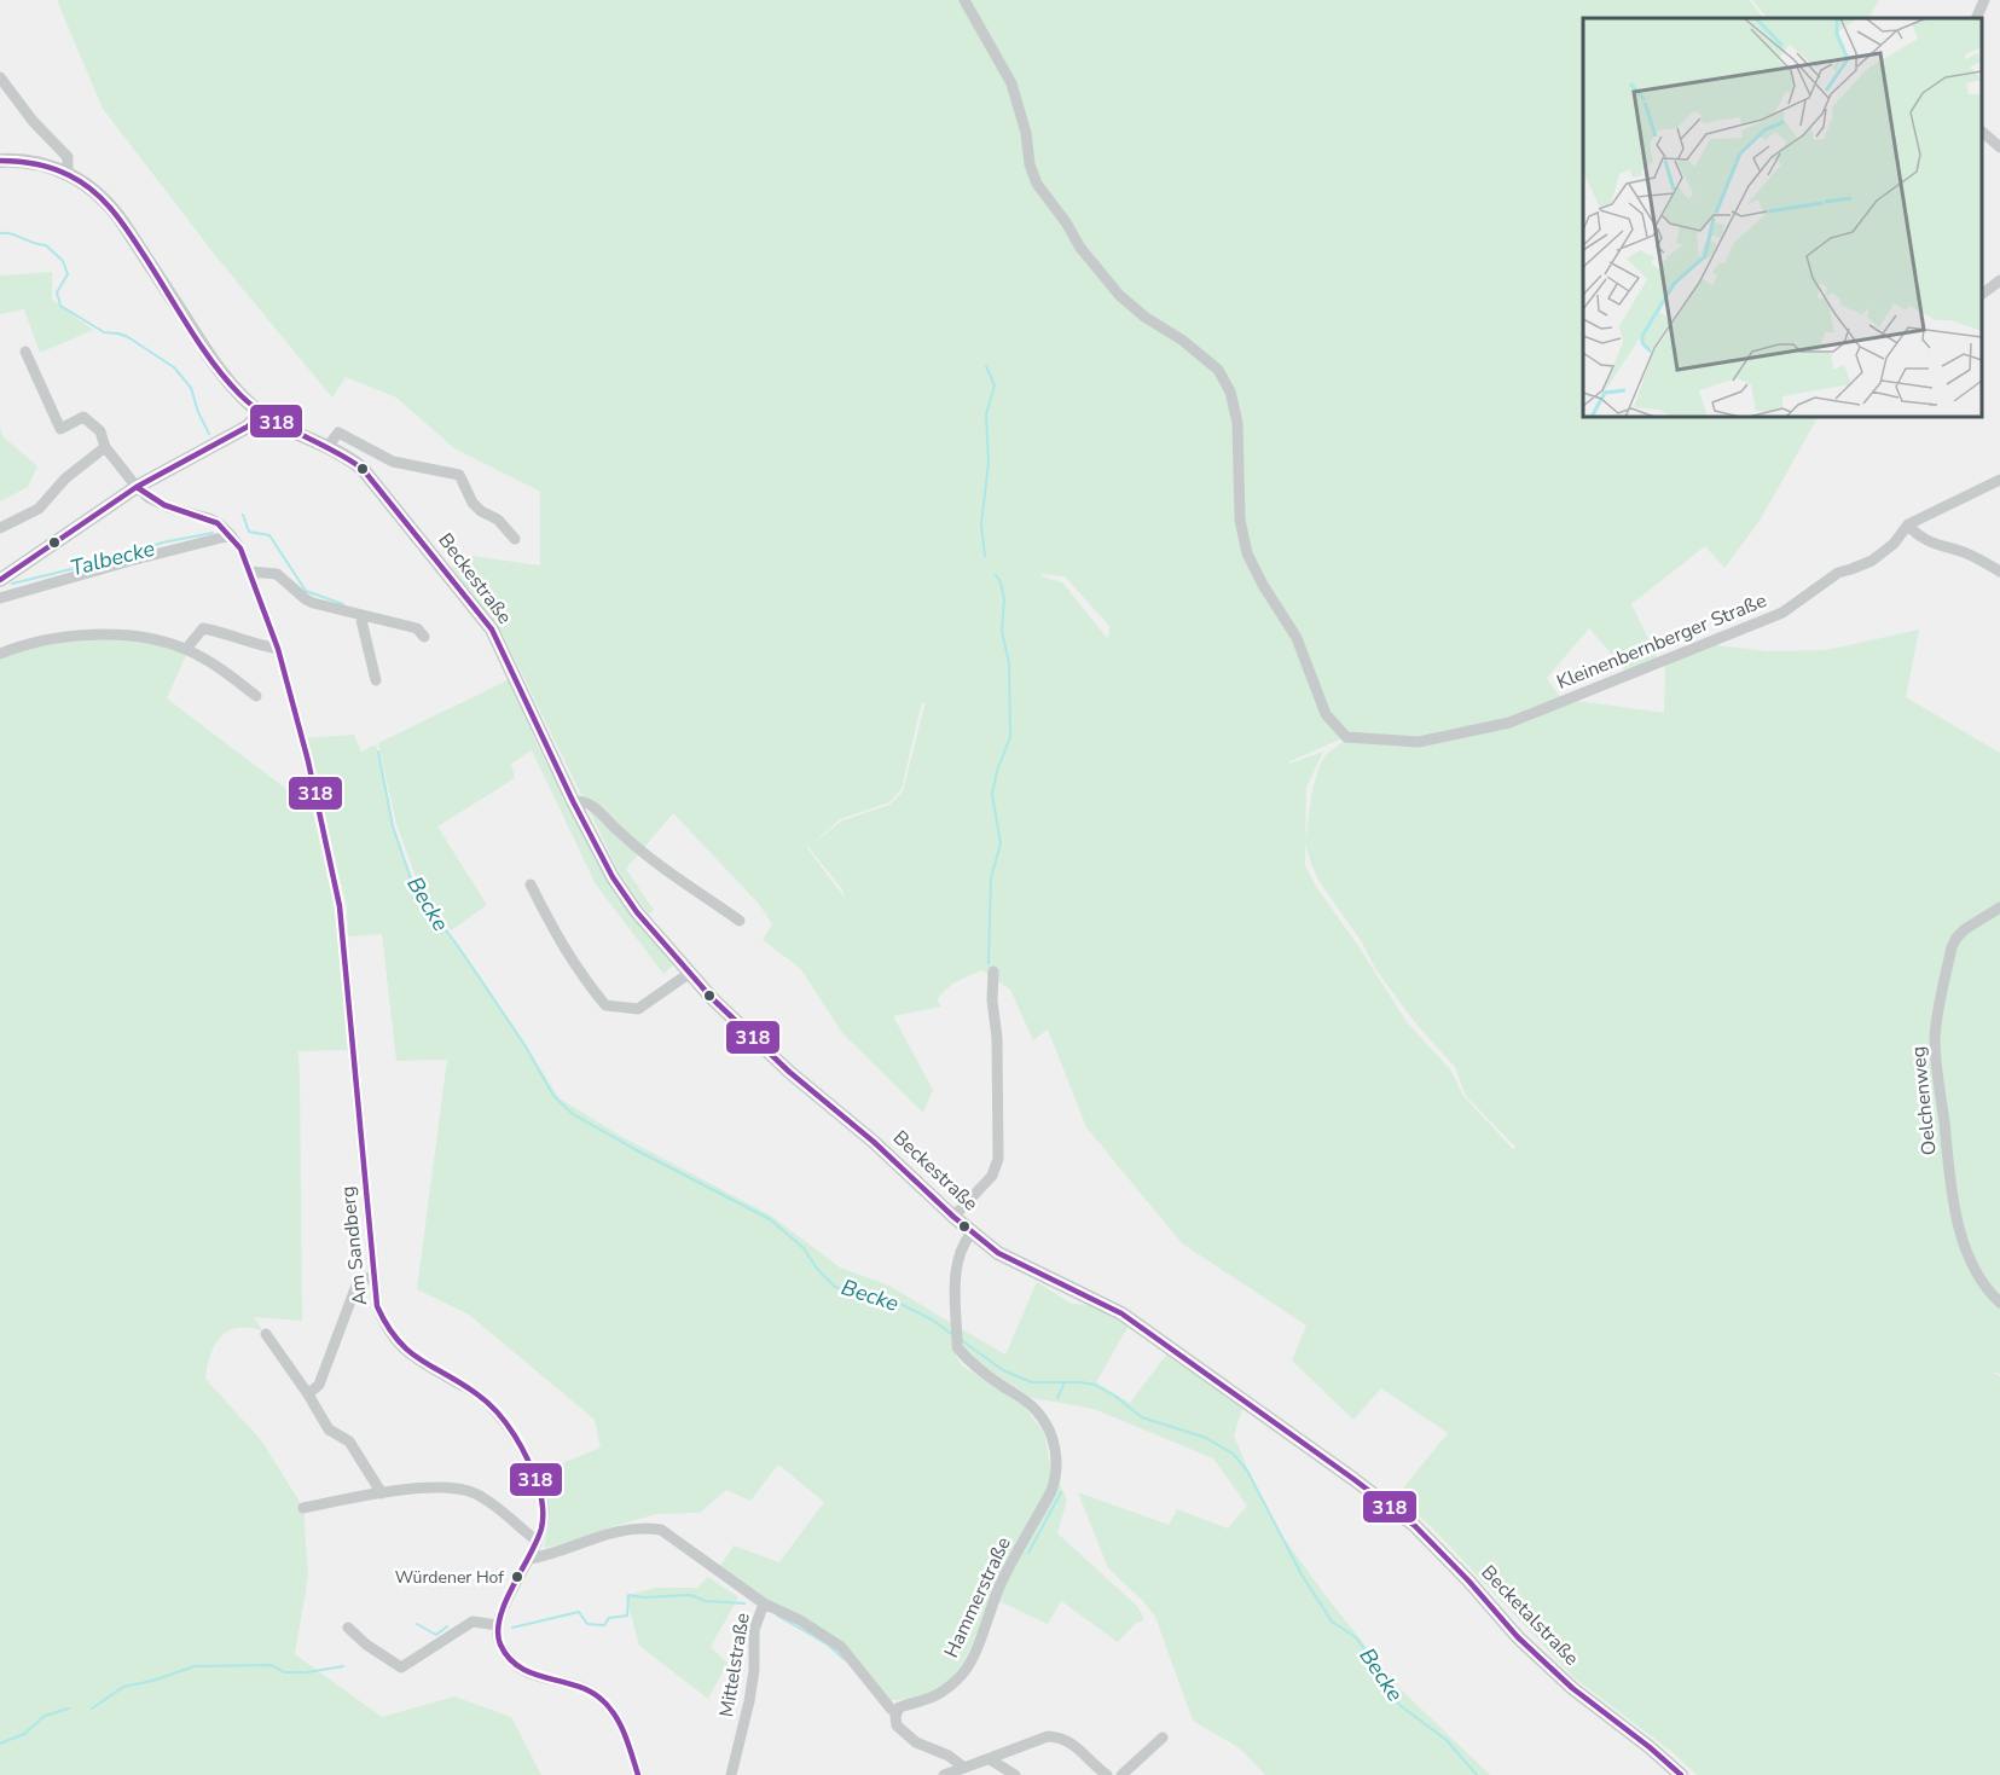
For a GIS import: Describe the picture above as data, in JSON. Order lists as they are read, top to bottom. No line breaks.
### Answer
{"streets":{"main road":["Beckestraße","Becketalstraße"],"street":["Kleinenbernberger Straße","Oelchenweg","Am Sandberg","Hammerstraße","Mittelstraße"]},"crossings":[["Beckestraße","Hammerstraße"],["Beckestraße","Becketalstraße"]],"water":["Talbecke","Becke"],"places":["Würdener Hof"],"lines":["transit line 318"]}
